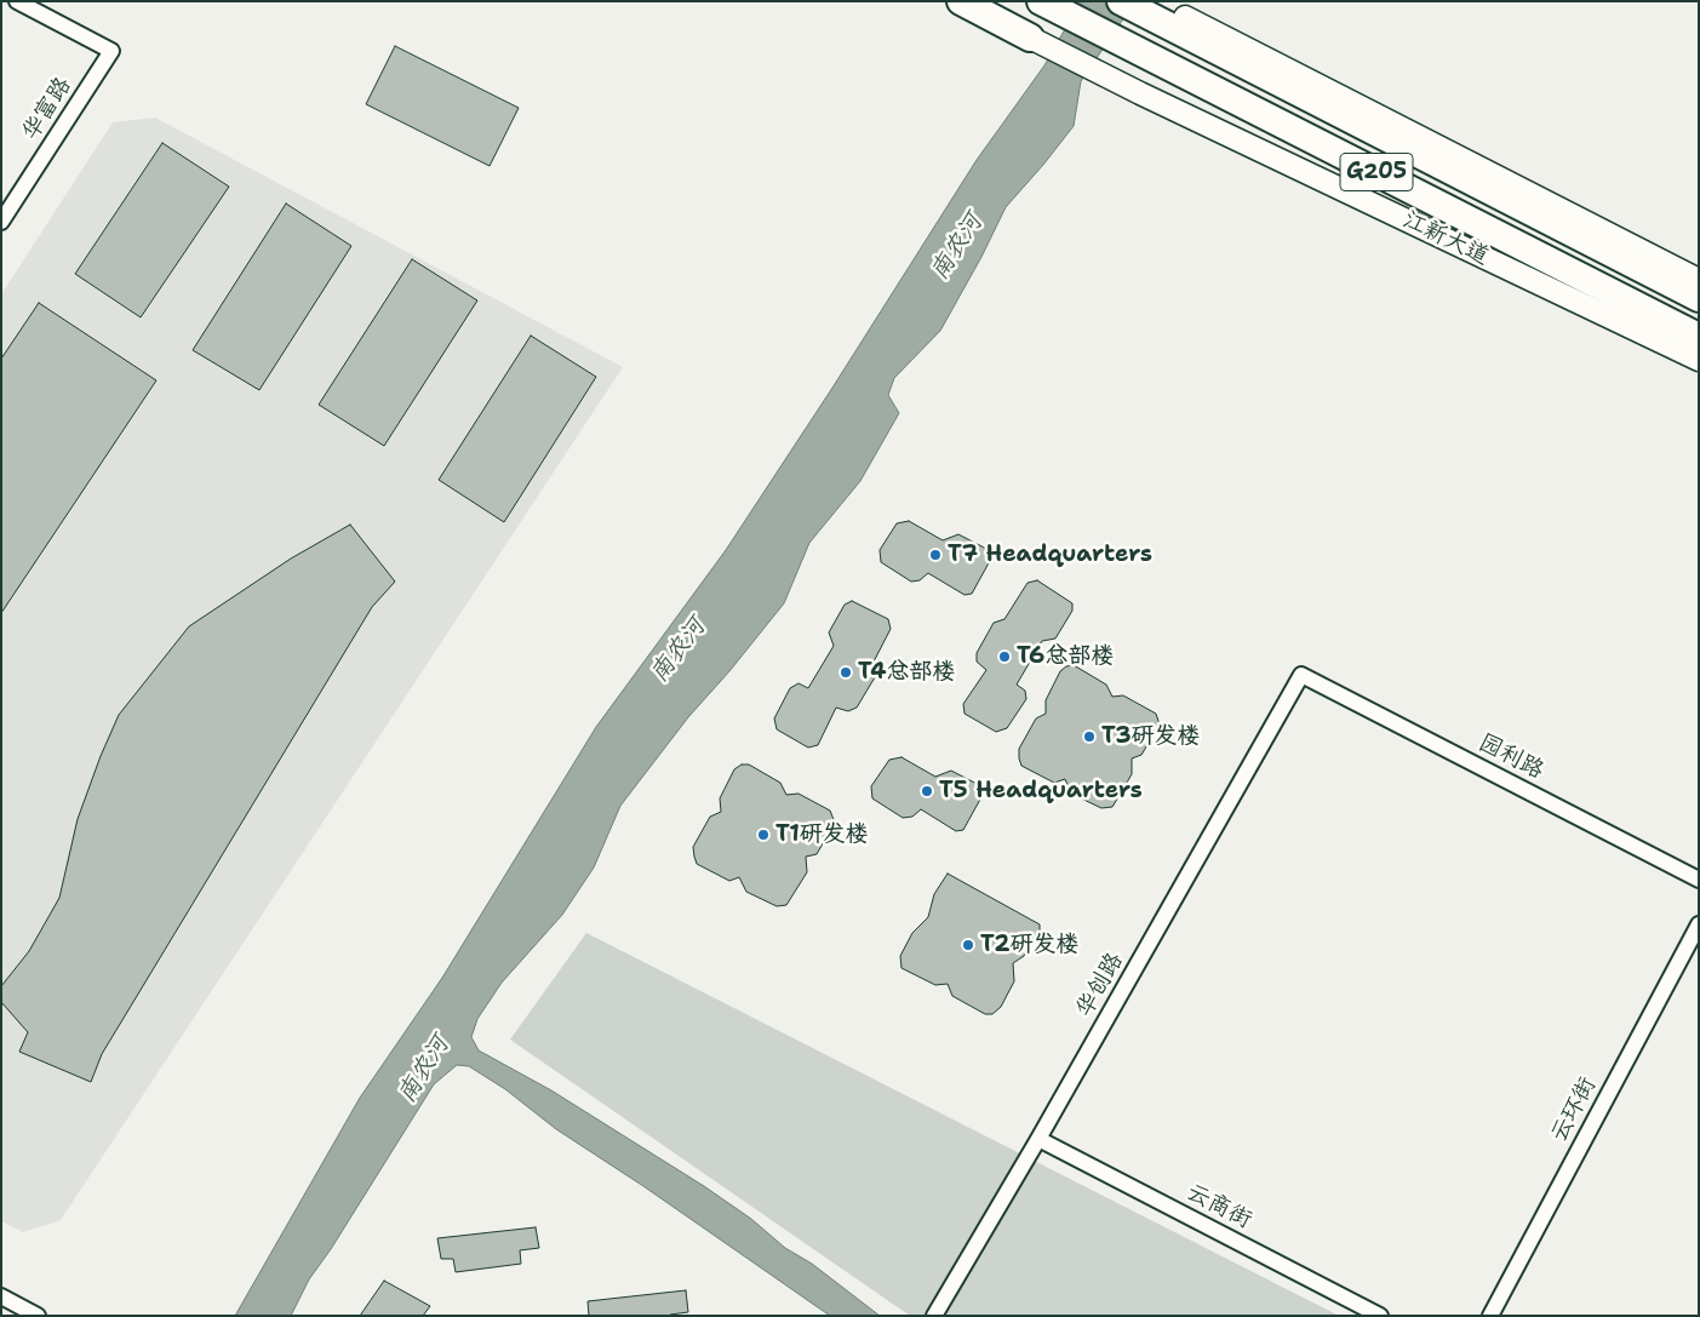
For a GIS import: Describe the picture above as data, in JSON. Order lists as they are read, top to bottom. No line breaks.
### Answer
{"streets":{"highway":["G205","江新大道"],"street":["华富路","园利路","华创路","云环街","云商街"]},"crossings":[["园利路","华创路"],["华创路","云商街"]],"water":["南农河"],"places":["T7 Headquarters","T6总部楼","T4总部楼","T3研发楼","T5 Headquarters","T1研发楼","T2研发楼"]}
